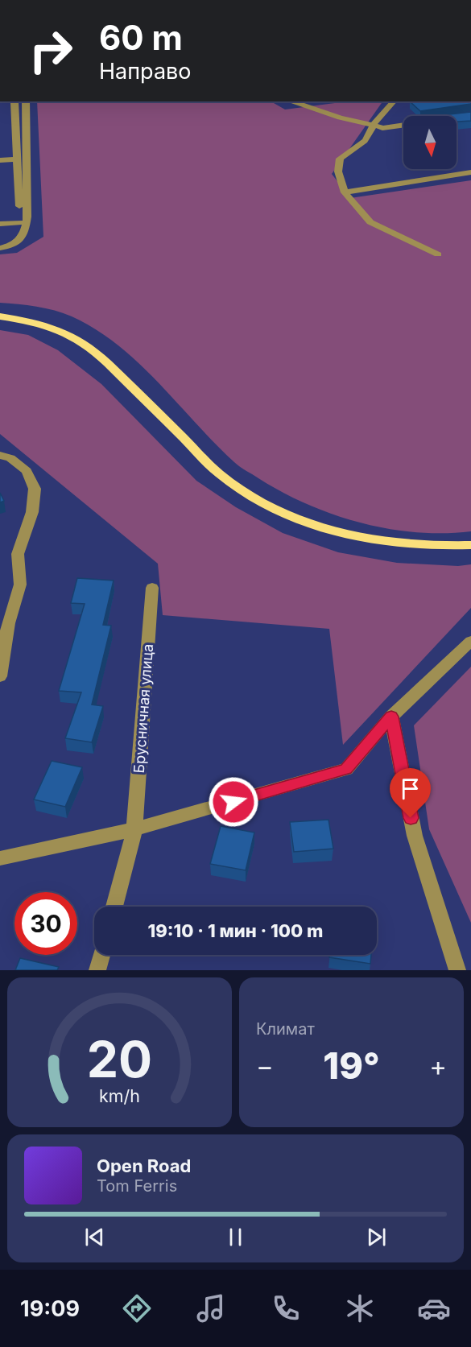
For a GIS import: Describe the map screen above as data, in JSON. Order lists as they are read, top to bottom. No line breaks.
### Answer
{"streets":{"street":["Брусничная улица"]},"north":"bottom","page":{"turn":["60 m","Направо"],"limit":"30","trip":"19:10 · 1 мин · 100 m","tile":"Климат","heat":["−","19°","+"],"song":["Open Road","Tom Ferris"],"tabs":"19:09","gauge":["20","km/h"]}}
